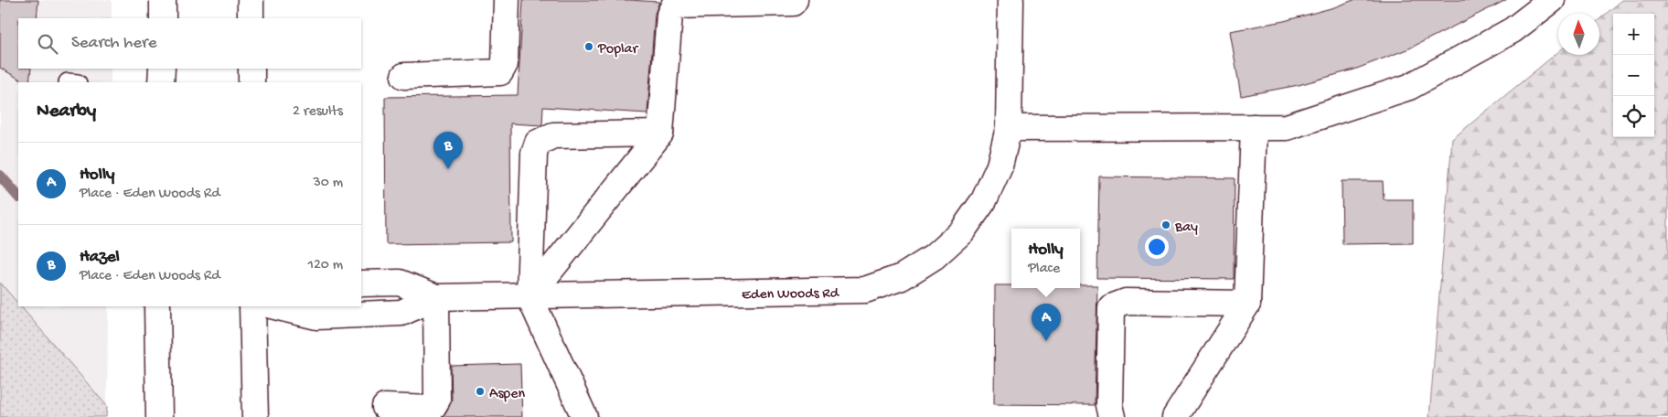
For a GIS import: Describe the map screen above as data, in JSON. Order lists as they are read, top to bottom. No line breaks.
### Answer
{"streets":{"street":["Eden Woods Rd"]},"places":["Poplar","Bay","Aspen"],"north":"top","page":{"map_buttons":["+","−"],"search":"Search here","heading":["Nearby","2 results"],"pins":["B","A"],"list":[{"mark":"A","name":"Holly","note":"Place · Eden Woods Rd","value":"30 m"},{"mark":"B","name":"Hazel","note":"Place · Eden Woods Rd","value":"120 m"}],"popup":["Holly","Place"]}}
